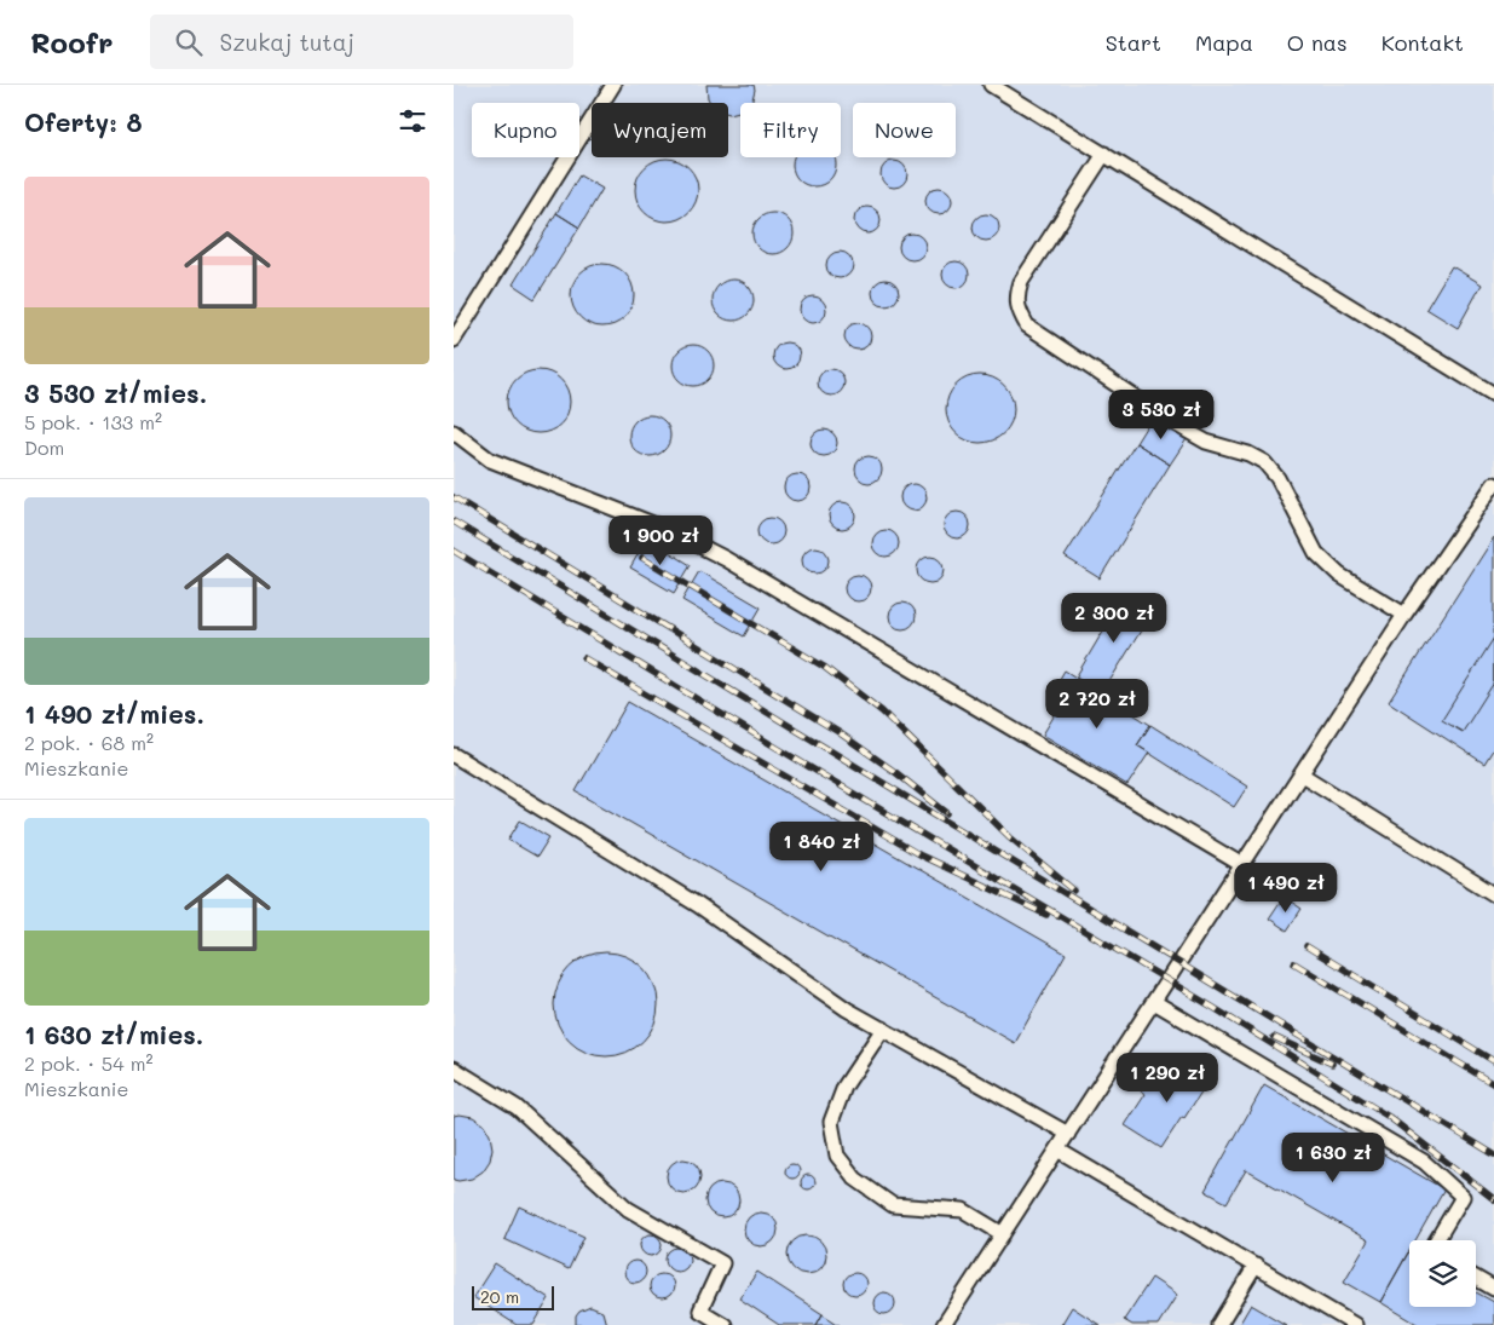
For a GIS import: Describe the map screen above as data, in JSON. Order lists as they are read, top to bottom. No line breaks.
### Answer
{"scale_bar":"20 m","page":{"header":"Roofr","search":"Szukaj tutaj","nav":["Start","Mapa","O nas","Kontakt"],"heading":"Oferty: 8","chip":["Kupno","Wynajem","Filtry","Nowe"],"list":[{"name":"3 530 zł/mies.","note":"5 pok. · 133 m² · Dom"},{"name":"1 490 zł/mies.","note":"2 pok. · 68 m² · Mieszkanie"},{"name":"1 630 zł/mies.","note":"2 pok. · 54 m² · Mieszkanie"}],"price":["3 530 zł","1 900 zł","2 300 zł","2 720 zł","1 840 zł","1 490 zł","1 290 zł","1 630 zł"],"scale":"20 m"}}
